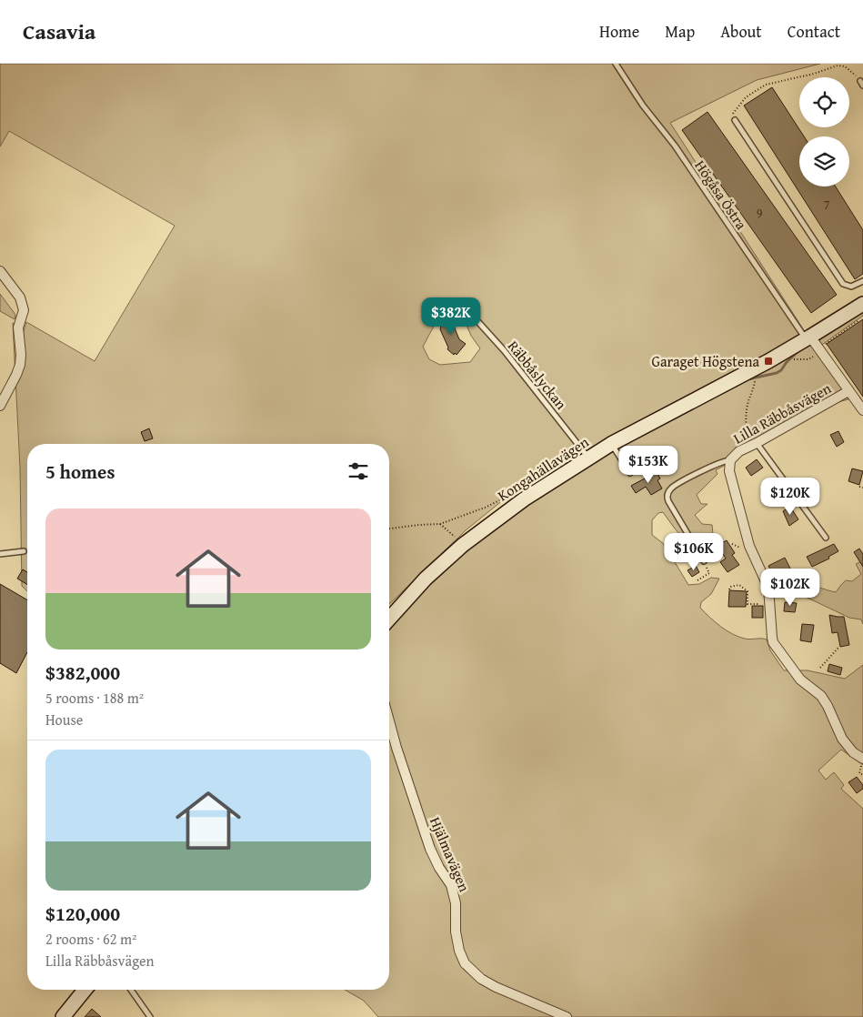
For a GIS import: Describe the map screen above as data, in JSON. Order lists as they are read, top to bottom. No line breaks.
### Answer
{"streets":{"street":["Lilla Räbbåsvägen","Kongahällavägen","Hjälmavägen"],"lane":["Högåsa Östra","Räbbåslyckan"]},"crossings":[["Högåsa Östra","Kongahällavägen"],["Räbbåslyckan","Kongahällavägen"]],"places":{"transit":["Garaget Högstena"]},"house_numbers":["7","9"],"page":{"header":"Casavia","nav":["Home","Map","About","Contact"],"price":["$382K","$153K","$120K","$106K","$102K"],"heading":"5 homes","list":[{"name":"$382,000","note":"5 rooms · 188 m² · House"},{"name":"$120,000","note":"2 rooms · 62 m² · Lilla Räbbåsvägen"}]}}
